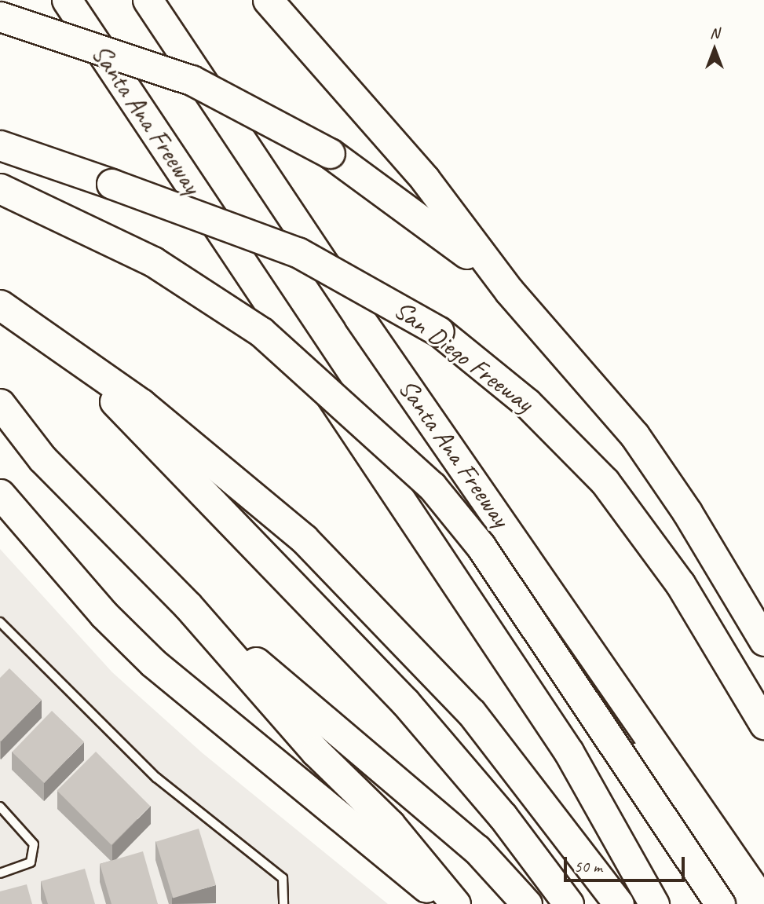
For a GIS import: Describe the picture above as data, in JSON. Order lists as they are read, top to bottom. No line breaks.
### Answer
{"streets":{"highway":["Santa Ana Freeway","San Diego Freeway"]},"scale_bar":"50 m","north":"top"}
